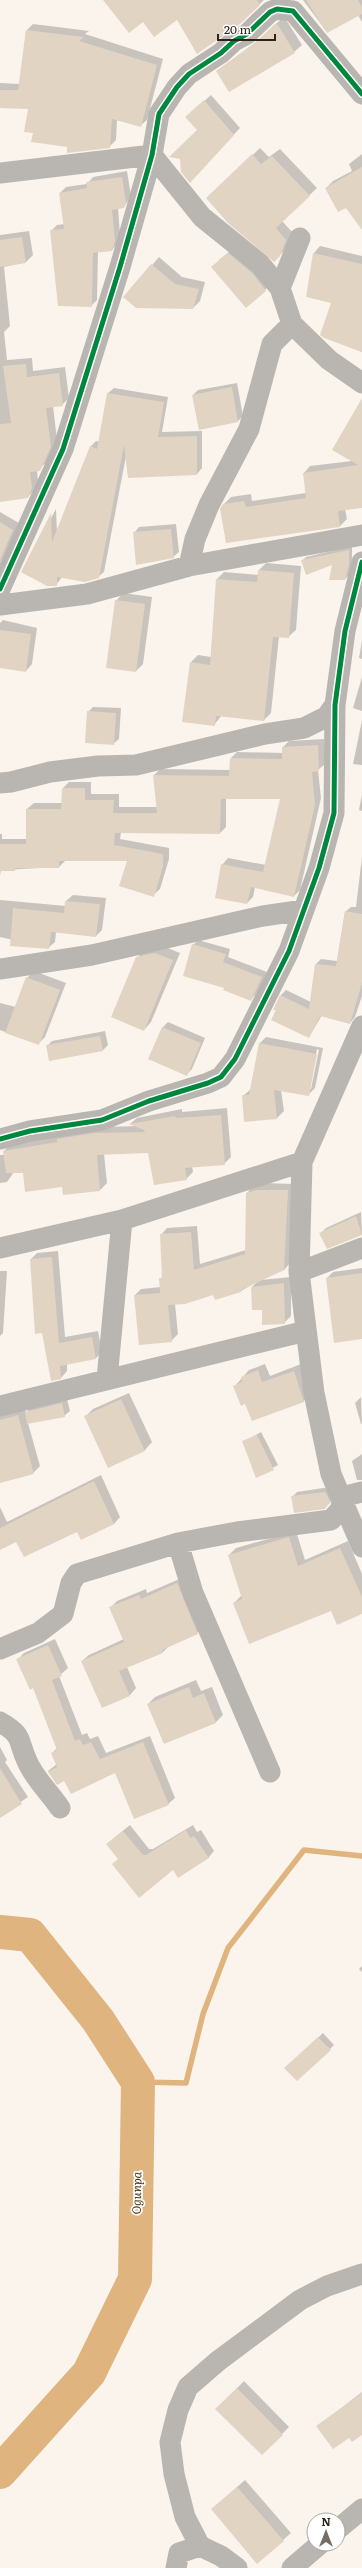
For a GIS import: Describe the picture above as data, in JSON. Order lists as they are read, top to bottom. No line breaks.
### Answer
{"water":["Ogunpa"],"scale_bar":"20 m","north":"top"}
